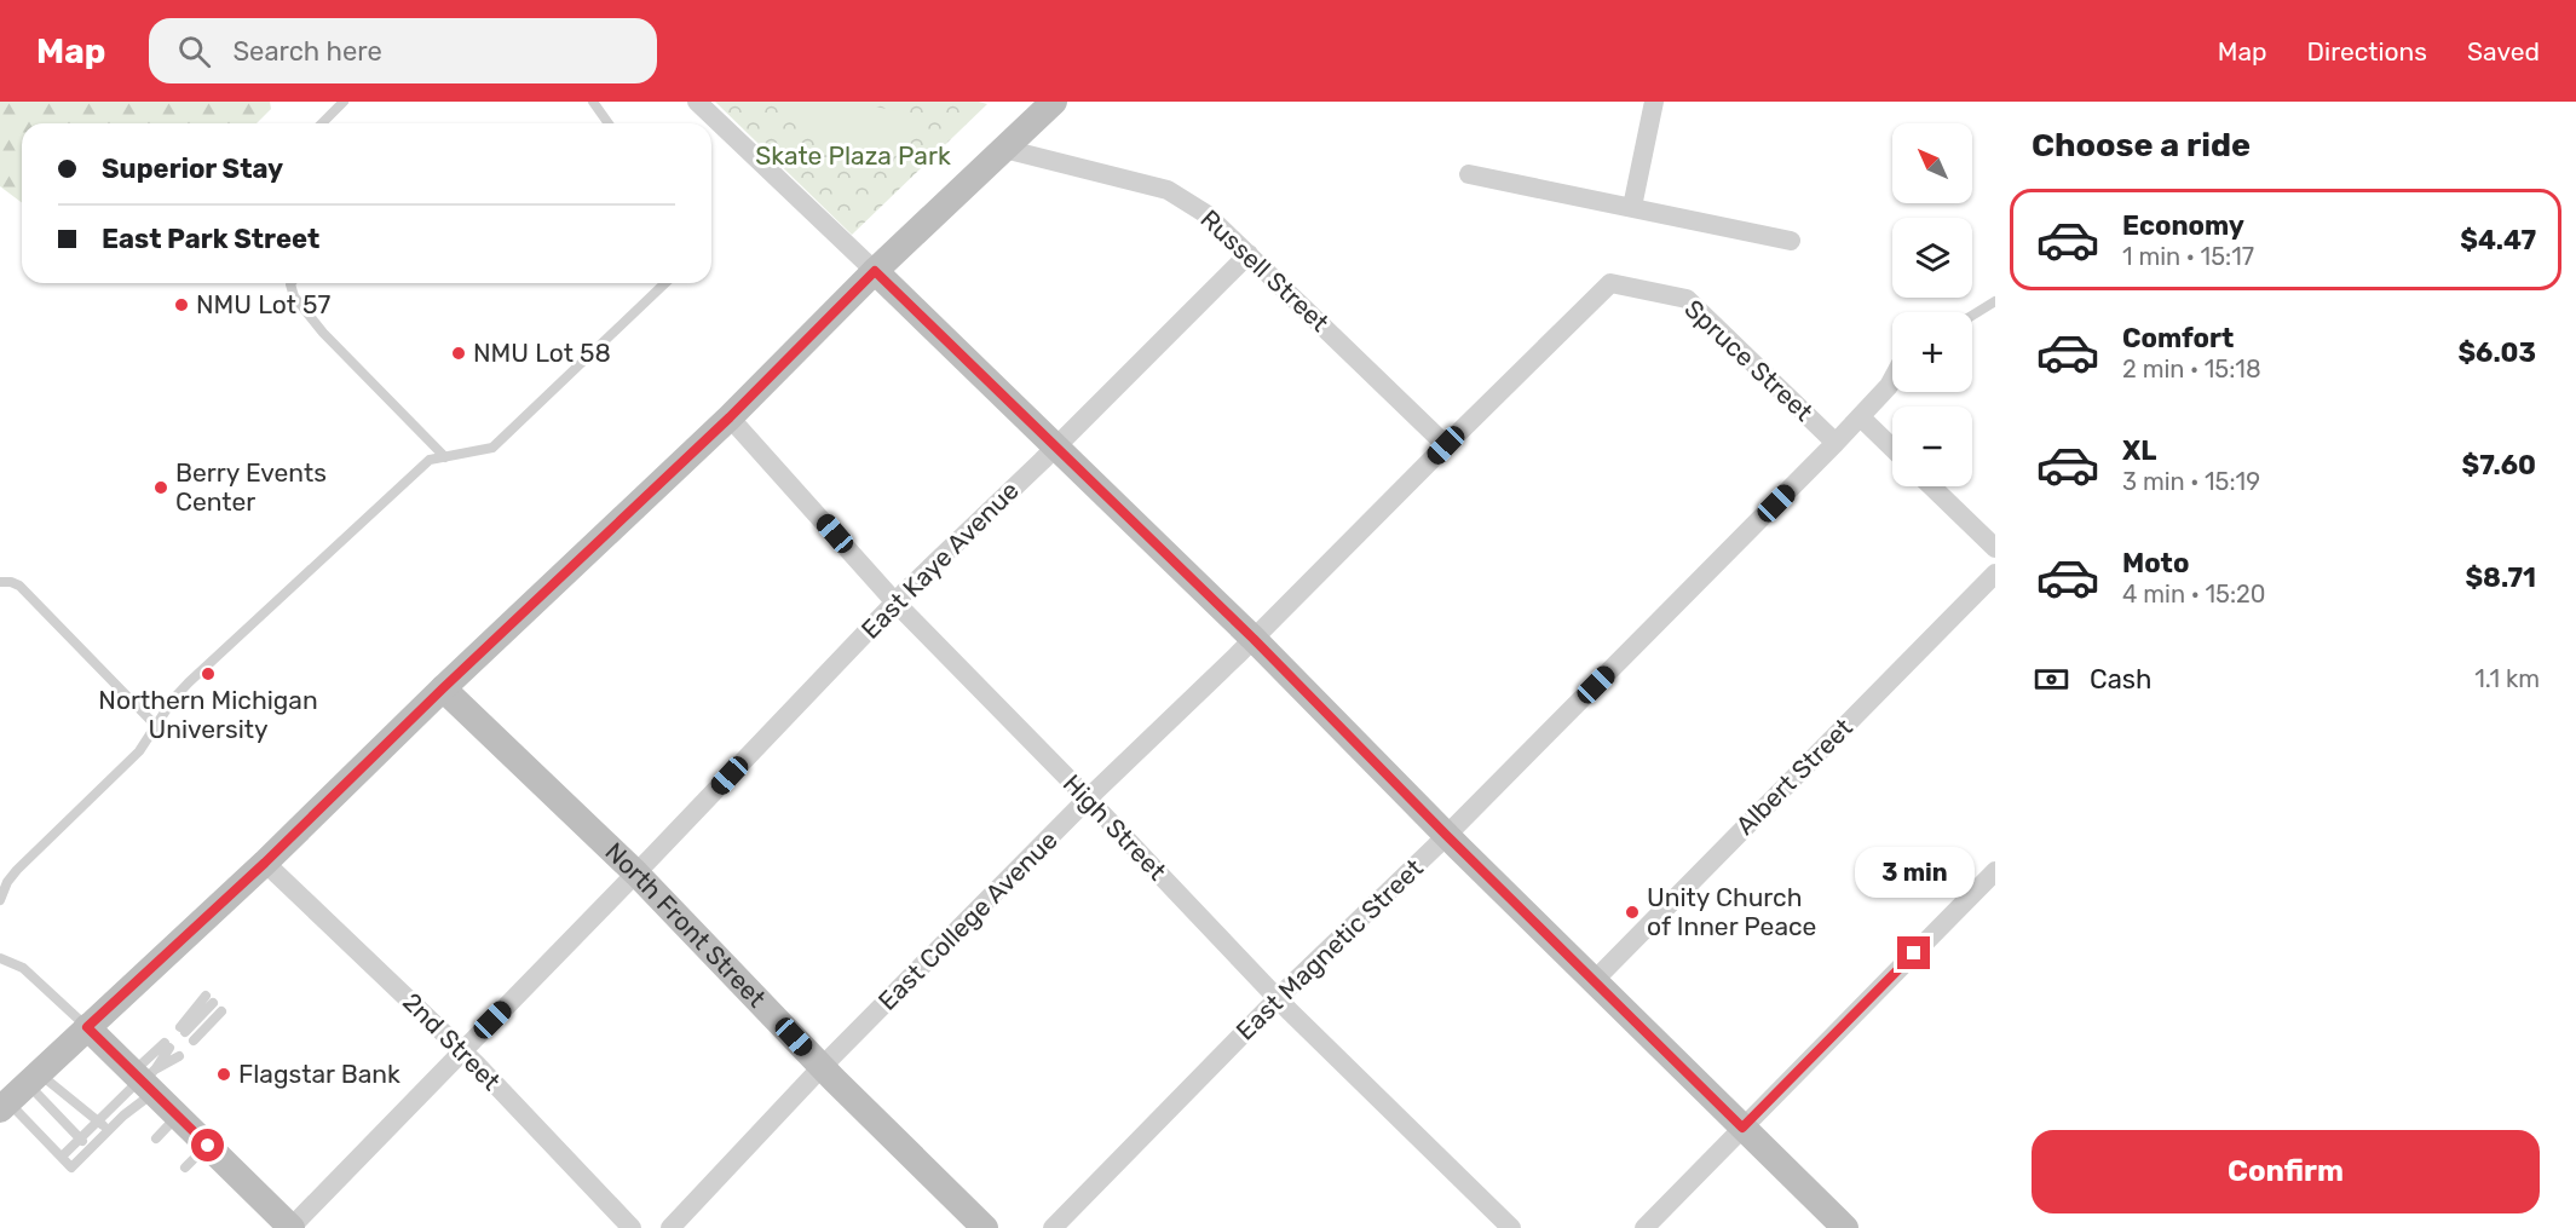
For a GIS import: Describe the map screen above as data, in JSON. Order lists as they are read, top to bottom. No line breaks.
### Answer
{"streets":{"street":["Russell Street","Spruce Street","East Kaye Avenue","Albert Street","High Street","East College Avenue","North Front Street","East Magnetic Street","2nd Street"]},"crossings":[["Russell Street","East Kaye Avenue"],["Russell Street","East College Avenue"],["Spruce Street","East College Avenue"],["Spruce Street","East Magnetic Street"],["East Kaye Avenue","High Street"],["East Kaye Avenue","North Front Street"],["East Kaye Avenue","2nd Street"],["High Street","East College Avenue"],["High Street","East Magnetic Street"],["East College Avenue","North Front Street"]],"parks":["Skate Plaza Park"],"places":["NMU Lot 57","NMU Lot 58","Berry Events Center","Northern Michigan University","Unity Church of Inner Peace","Flagstar Bank"],"north":"top left","page":{"header":"Map","search":"Search here","nav":["Map","Directions","Saved"],"heading":"Choose a ride","map_buttons":["+","−"],"banner":["Superior Stay","East Park Street"],"list":[{"name":"Economy","note":"1 min · 15:17","value":"$4.47"},{"name":"Comfort","note":"2 min · 15:18","value":"$6.03"},{"name":"XL","note":"3 min · 15:19","value":"$7.60"},{"name":"Moto","note":"4 min · 15:20","value":"$8.71"}],"pay":["Cash","1.1 km"],"bubble":"3 min","buttons":"Confirm"}}
